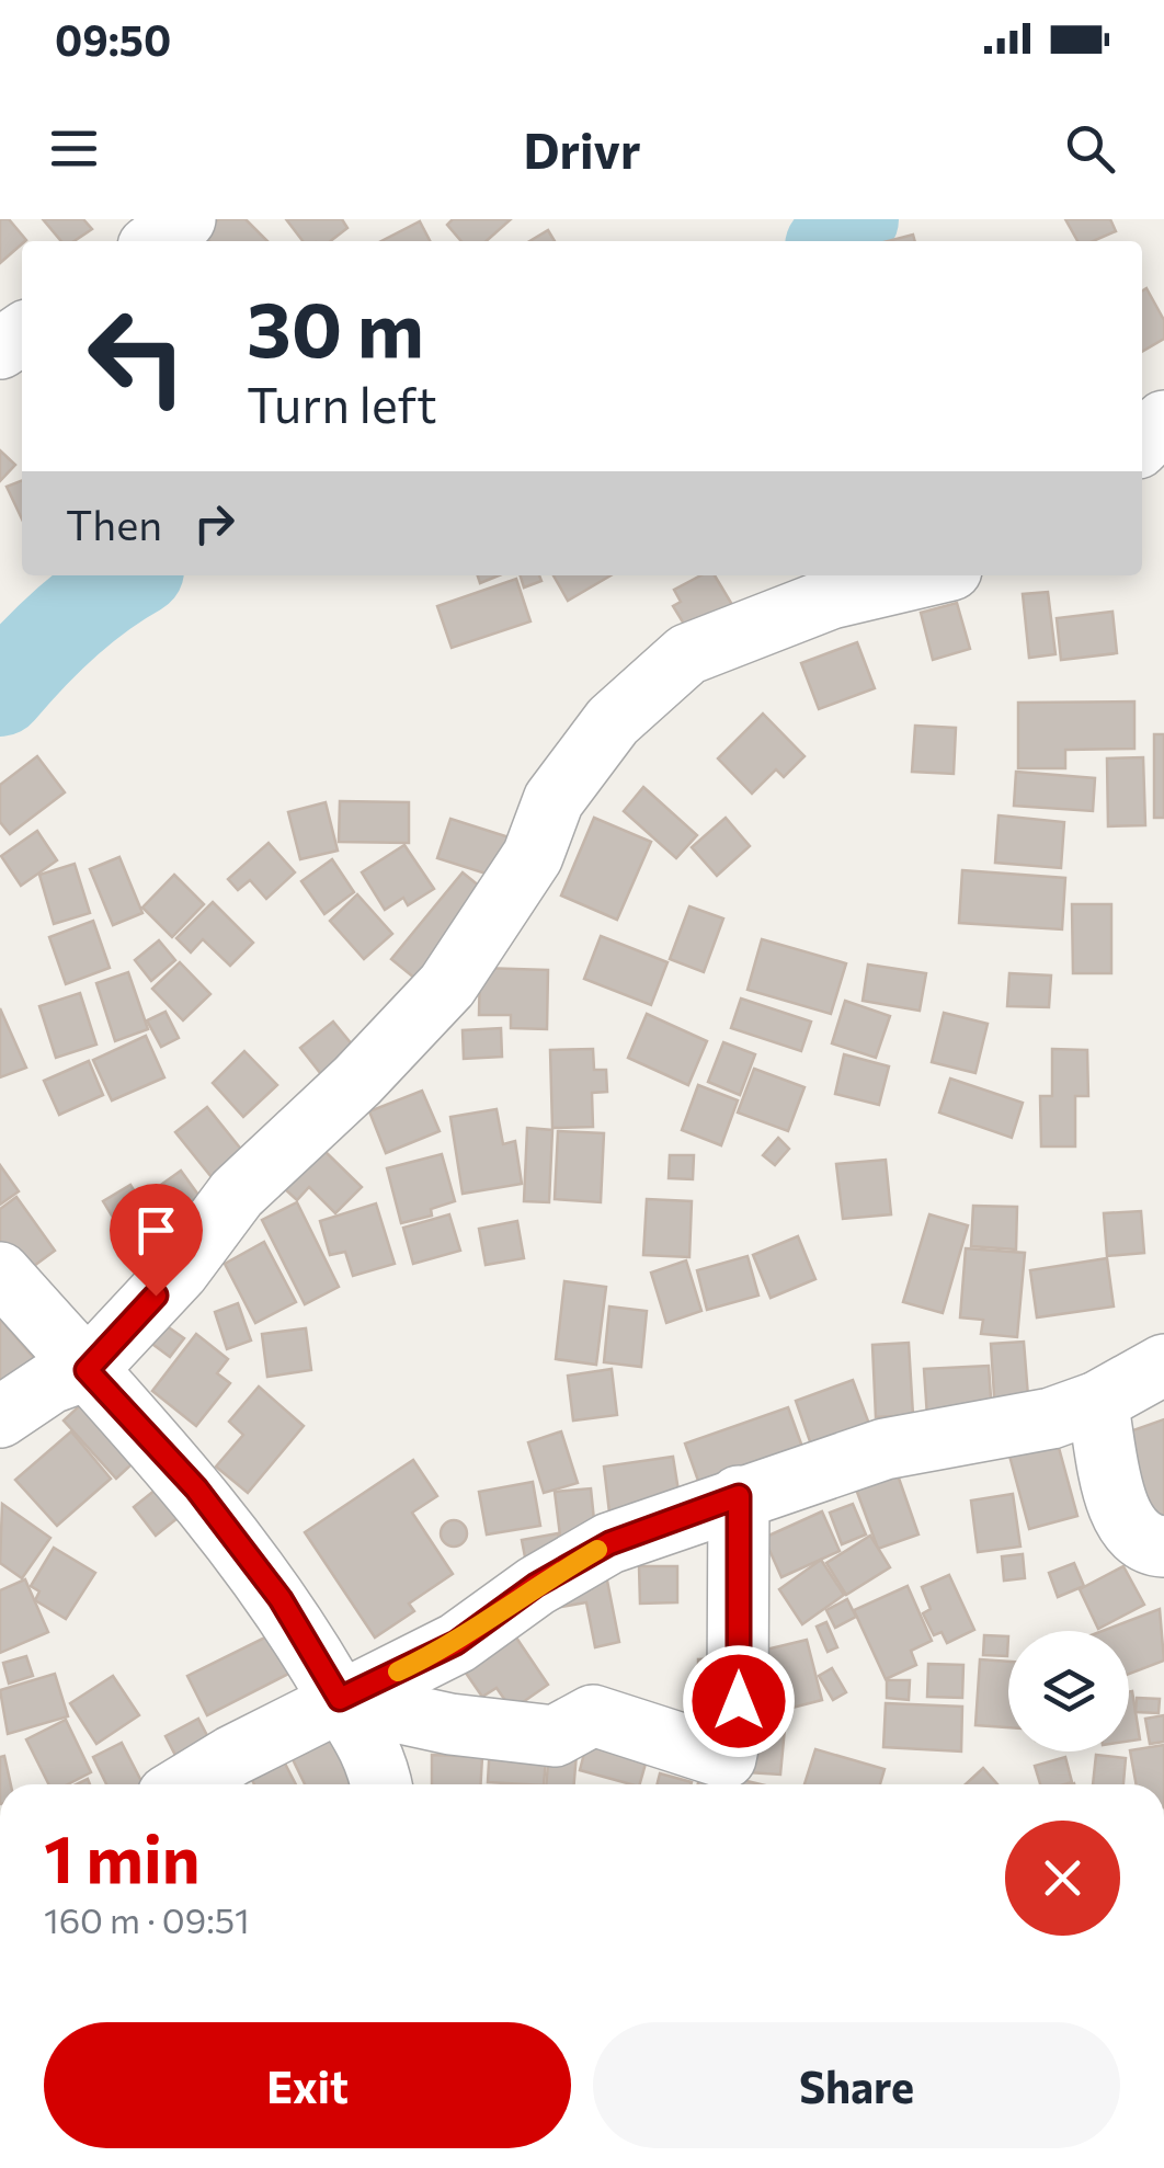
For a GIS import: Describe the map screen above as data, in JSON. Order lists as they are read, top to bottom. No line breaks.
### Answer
{"page":{"status":"09:50","header":"Drivr","turn":["30 m","Turn left"],"then":"Then","heading":["1 min","160 m · 09:51"],"buttons":["Exit","Share"]}}
